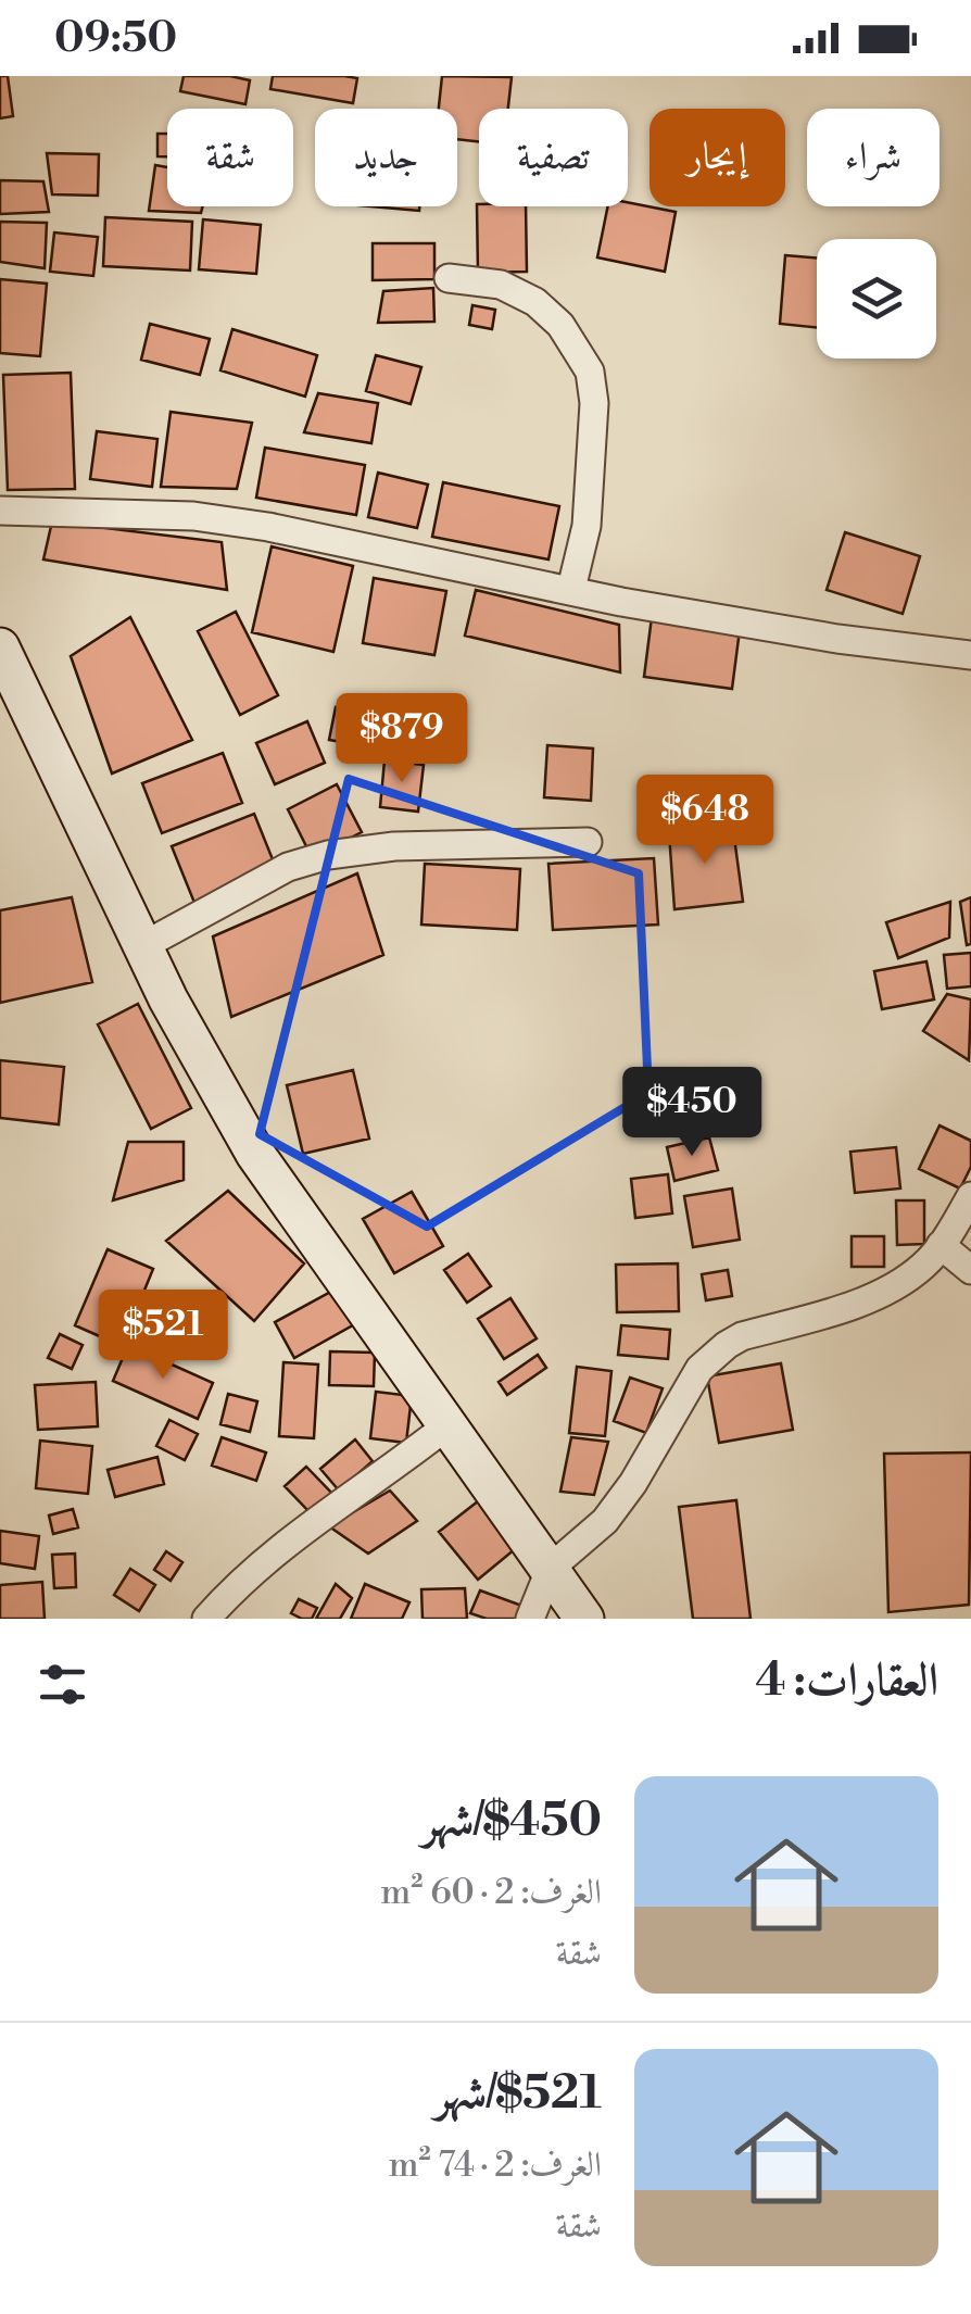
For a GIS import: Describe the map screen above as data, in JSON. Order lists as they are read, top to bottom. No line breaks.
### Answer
{"page":{"status":"09:50","chip":["شراء","إيجار","تصفية","جديد","شقة"],"price":["$879","$648","$450","$521"],"heading":"العقارات: 4","list":[{"name":"$450/شهر","note":"الغرف: 2 · 60 m² · شقة"},{"name":"$521/شهر","note":"الغرف: 2 · 74 m² · شقة"}]}}
